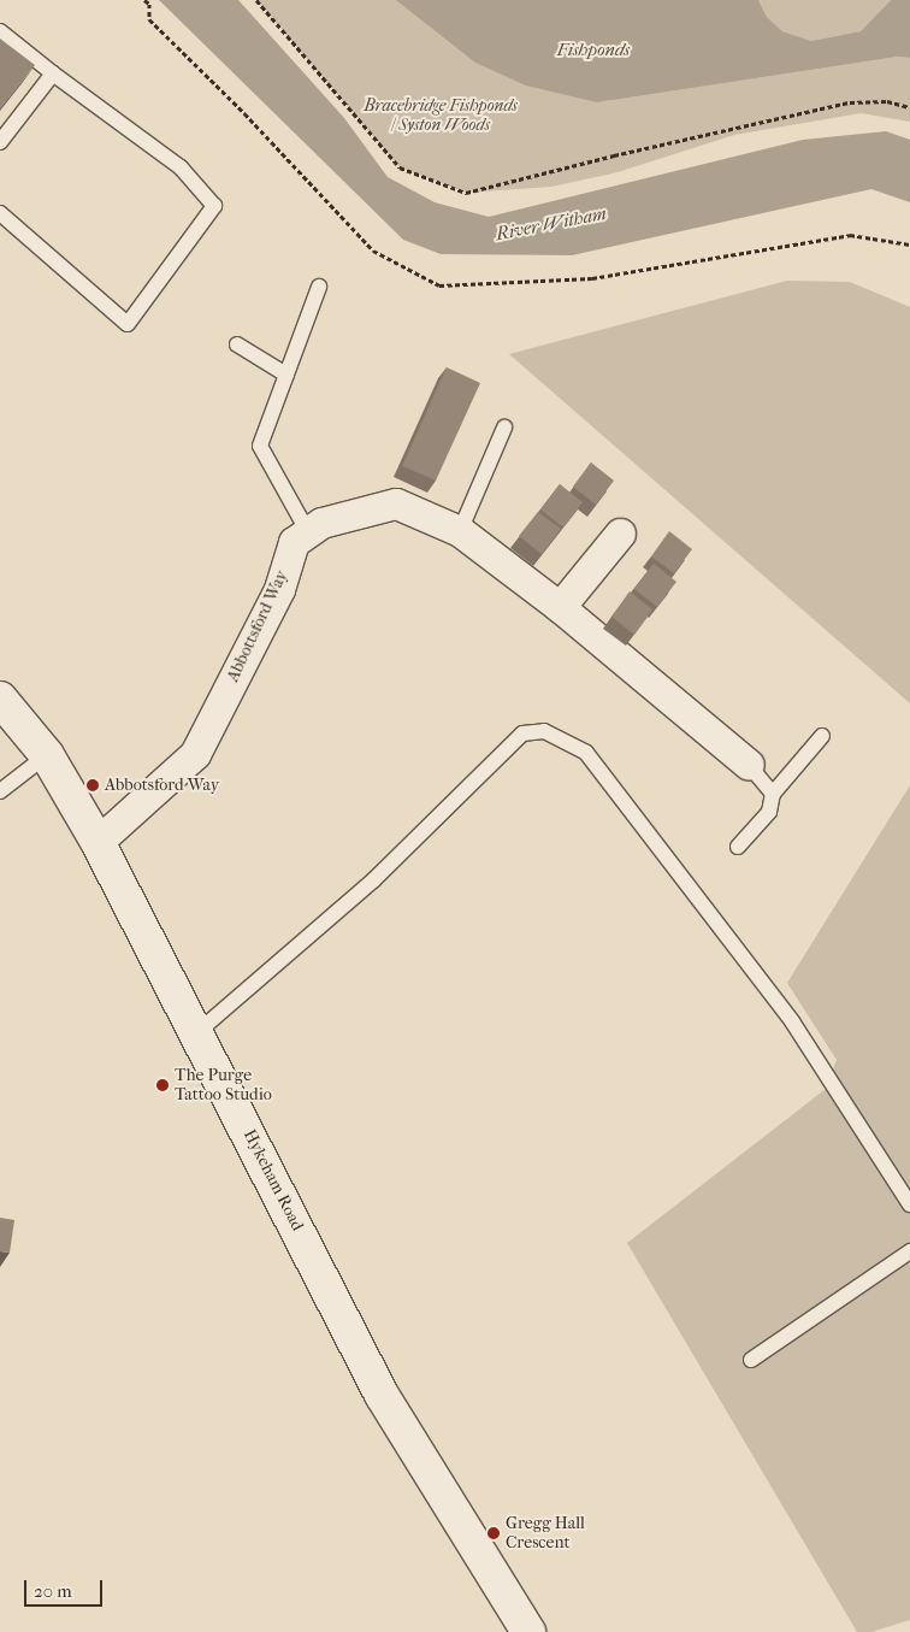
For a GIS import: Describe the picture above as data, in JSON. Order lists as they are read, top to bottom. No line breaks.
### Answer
{"streets":{"street":["Abbottsford Way","Hykeham Road"]},"crossings":[["Abbottsford Way","Hykeham Road"]],"water":["Fishponds","River Witham"],"parks":["Bracebridge Fishponds / Syston Woods"],"places":["Abbotsford Way","The Purge Tattoo Studio","Gregg Hall Crescent"],"scale_bar":"20 m"}
